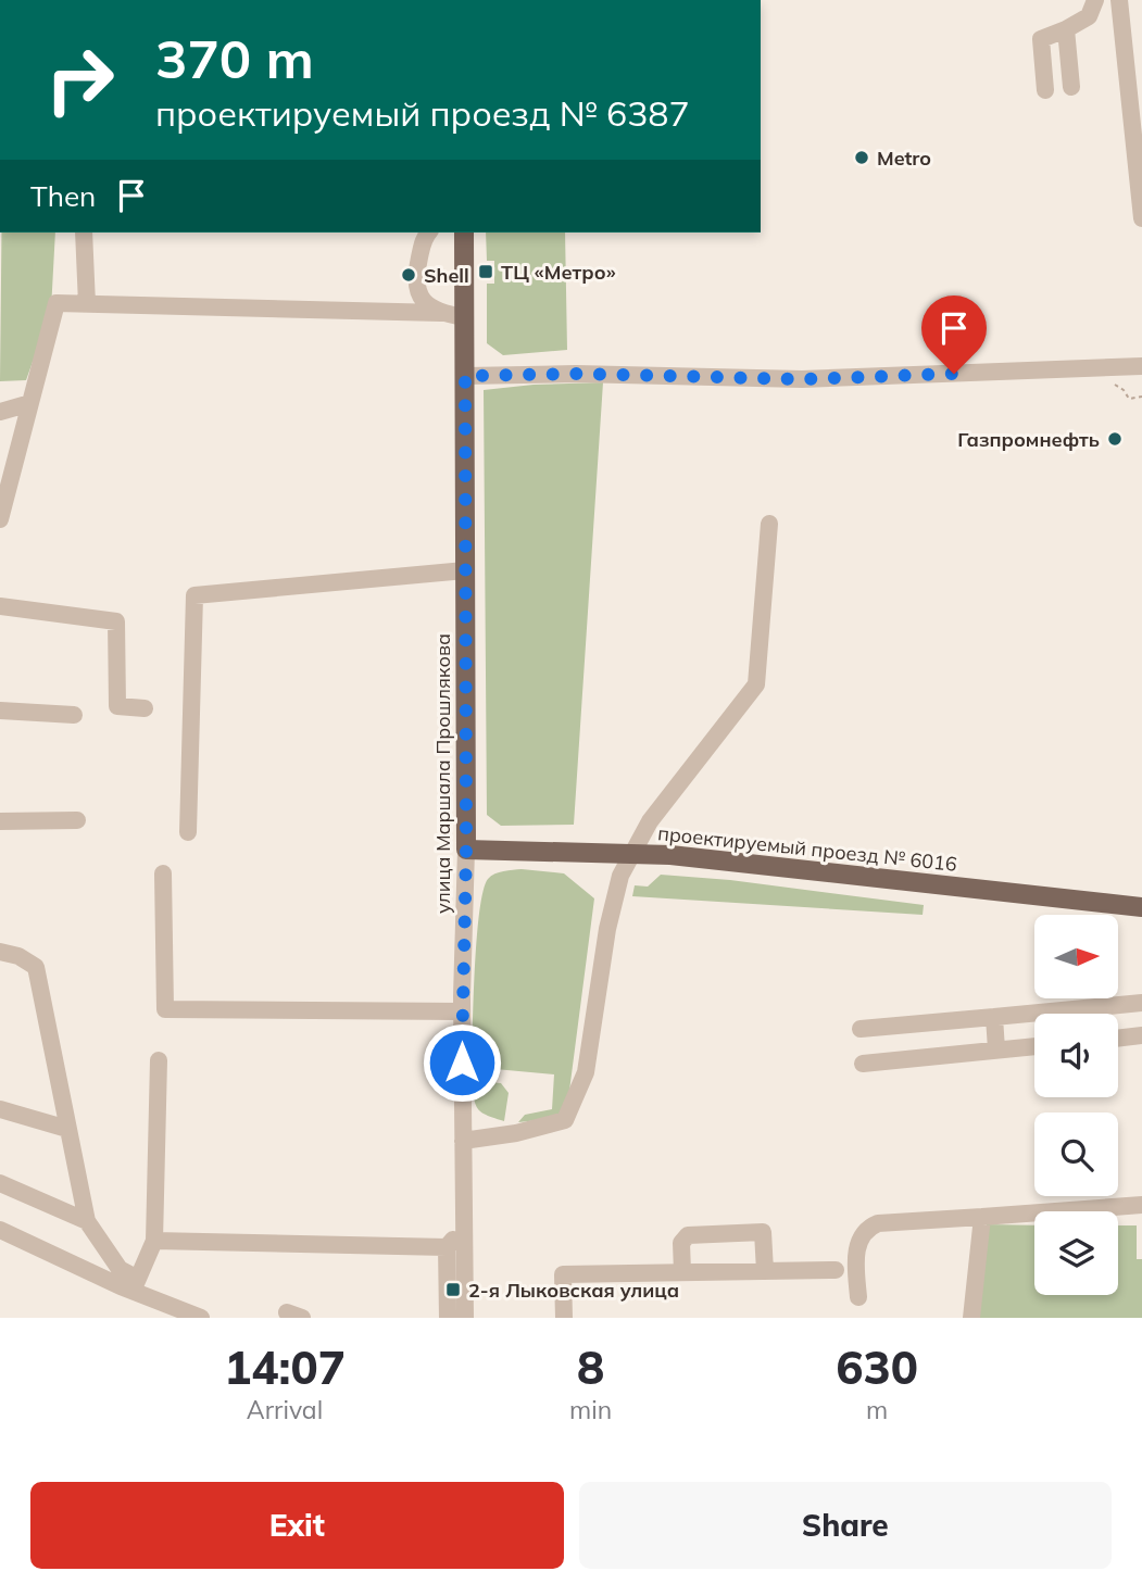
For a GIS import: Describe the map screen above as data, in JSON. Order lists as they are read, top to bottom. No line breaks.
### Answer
{"streets":{"main road":["улица Маршала Прошлякова","проектируемый проезд № 6016"]},"crossings":[["улица Маршала Прошлякова","проектируемый проезд № 6016"]],"places":{"other":["Metro","Shell","Газпромнефть"],"transit":["ТЦ «Метро»","2-я Лыковская улица"]},"north":"right","page":{"turn":["370 m","проектируемый проезд № 6387"],"then":"Then","eta":["14:07","Arrival","8","min","630","m"],"buttons":["Exit","Share"]}}
